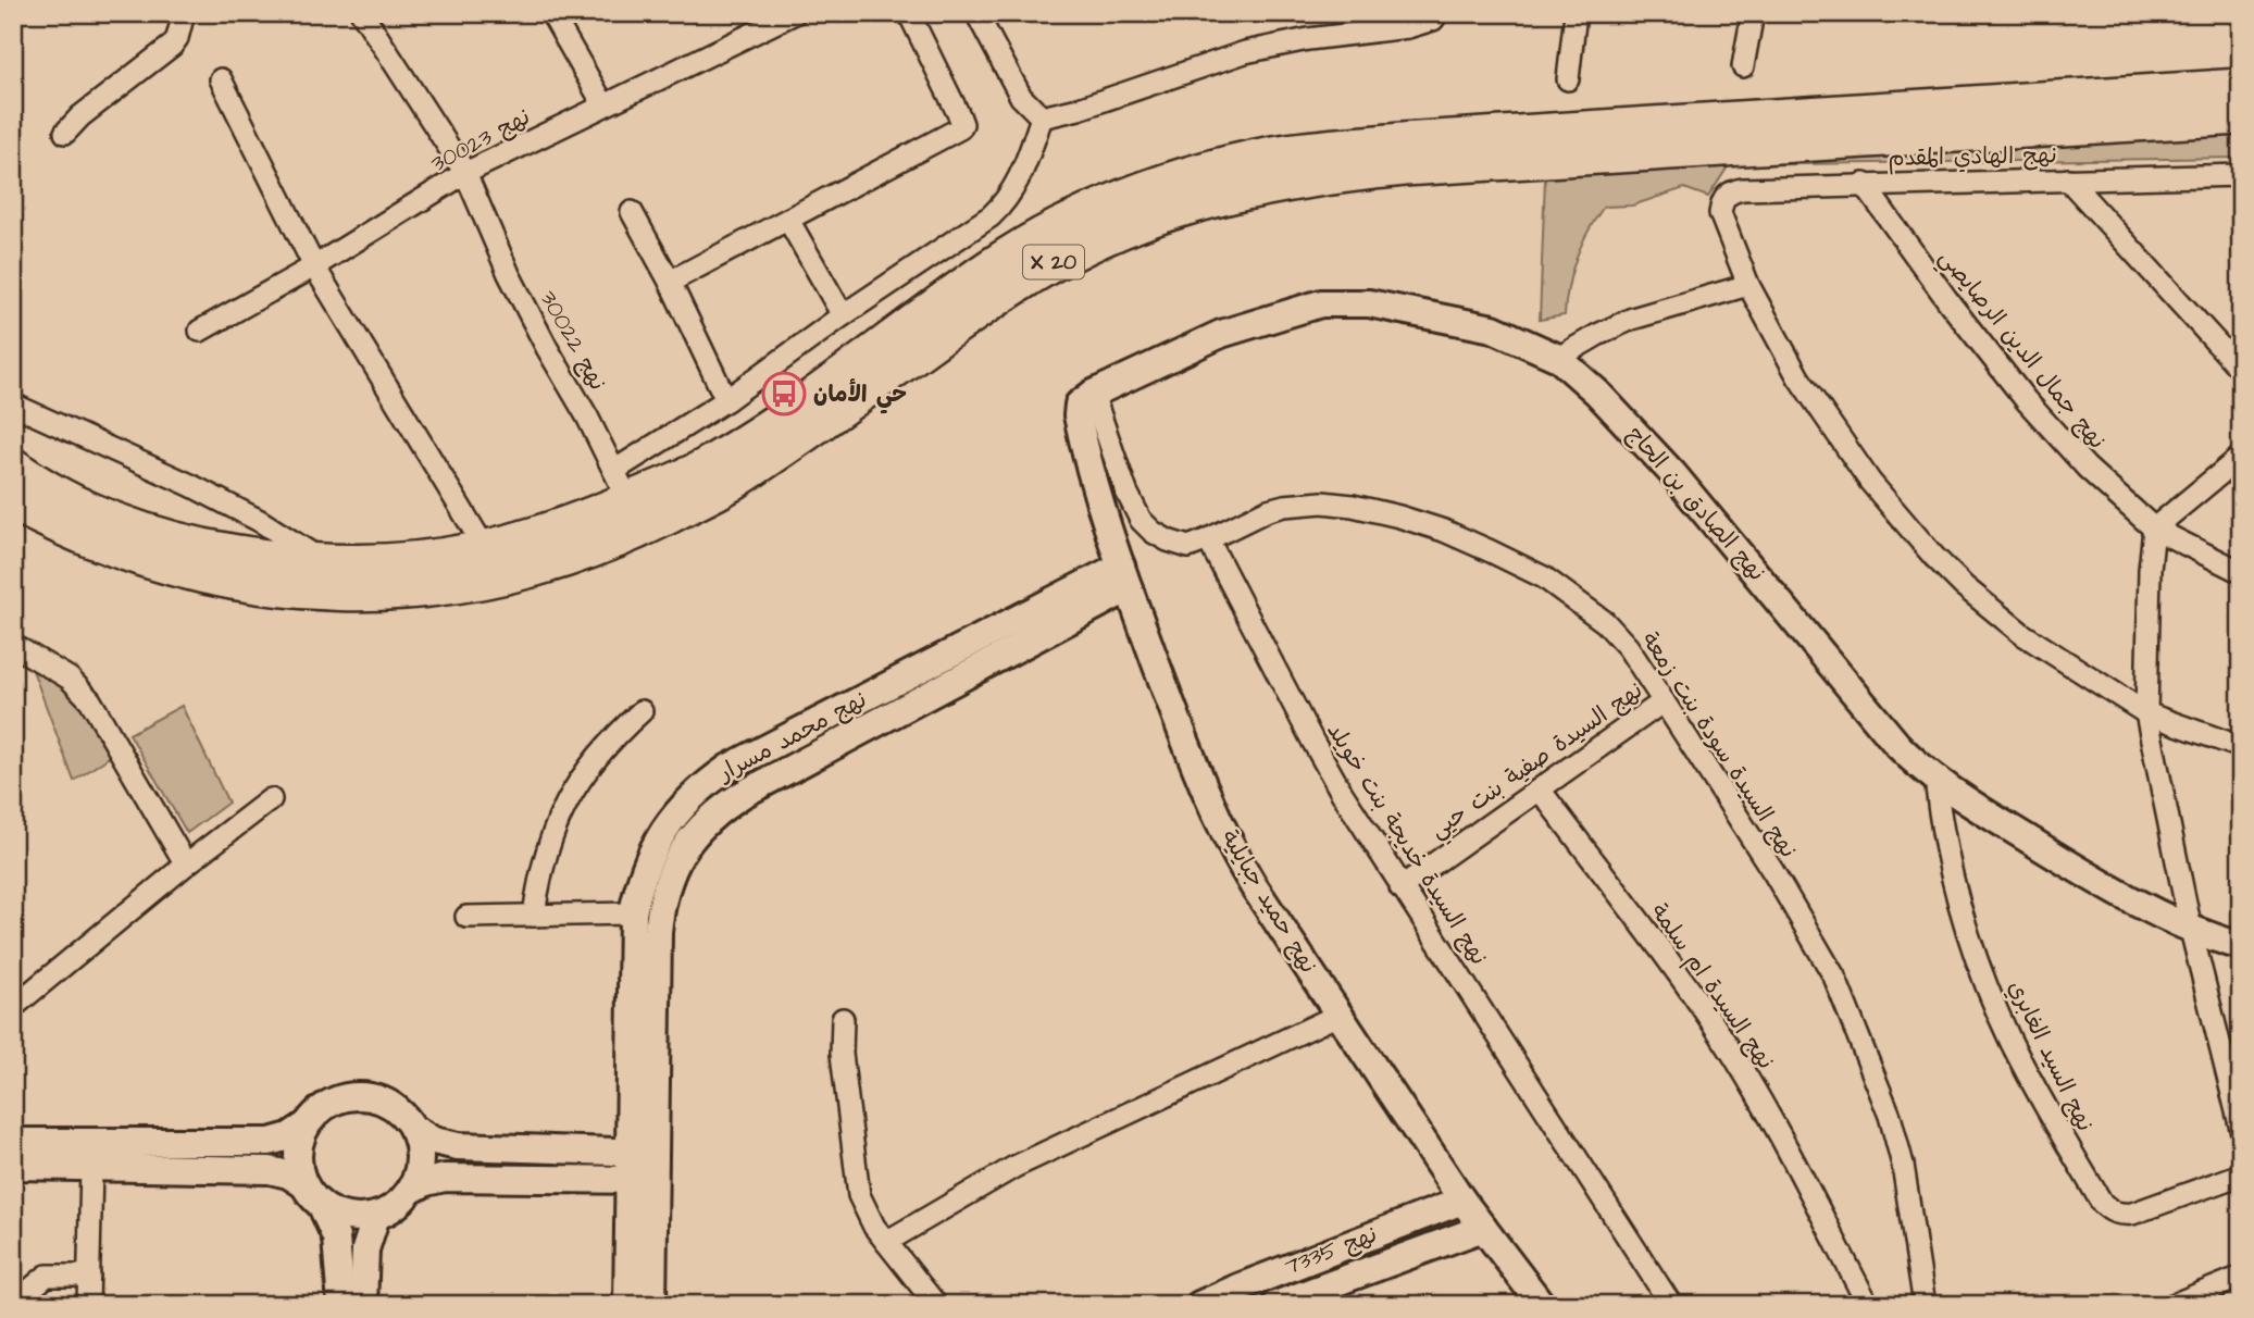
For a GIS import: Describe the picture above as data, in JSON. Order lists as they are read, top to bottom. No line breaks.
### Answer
{"streets":{"highway":["X 20"],"street":["نهج 30023","نهج الهادي المقدم","نهج 30022","نهج جمال الدين الرصايصي","نهج الصادق بن الحاج","نهج محمد مسرار","نهج السيدة سودة بنت زمعة","نهج السيدة صفية بنت حيي","نهج السيدة خديجة بنت خويلد","نهج حميد جبايلية","نهج السيدة ام سلمة","نهج السيد الغابري","نهج 7335"]},"crossings":[["نهج 30023","نهج 30022"],["نهج الهادي المقدم","نهج جمال الدين الرصايصي"],["X 20","نهج 30022"],["نهج الصادق بن الحاج","نهج حميد جبايلية"],["نهج الصادق بن الحاج","نهج السيد الغابري"],["نهج محمد مسرار","نهج حميد جبايلية"],["نهج السيدة سودة بنت زمعة","نهج السيدة صفية بنت حيي"],["نهج السيدة سودة بنت زمعة","نهج السيدة خديجة بنت خويلد"],["نهج السيدة صفية بنت حيي","نهج السيدة خديجة بنت خويلد"],["نهج السيدة صفية بنت حيي","نهج السيدة ام سلمة"],["نهج حميد جبايلية","نهج 7335"]],"places":{"bus stop":["حي الأمان"]}}
